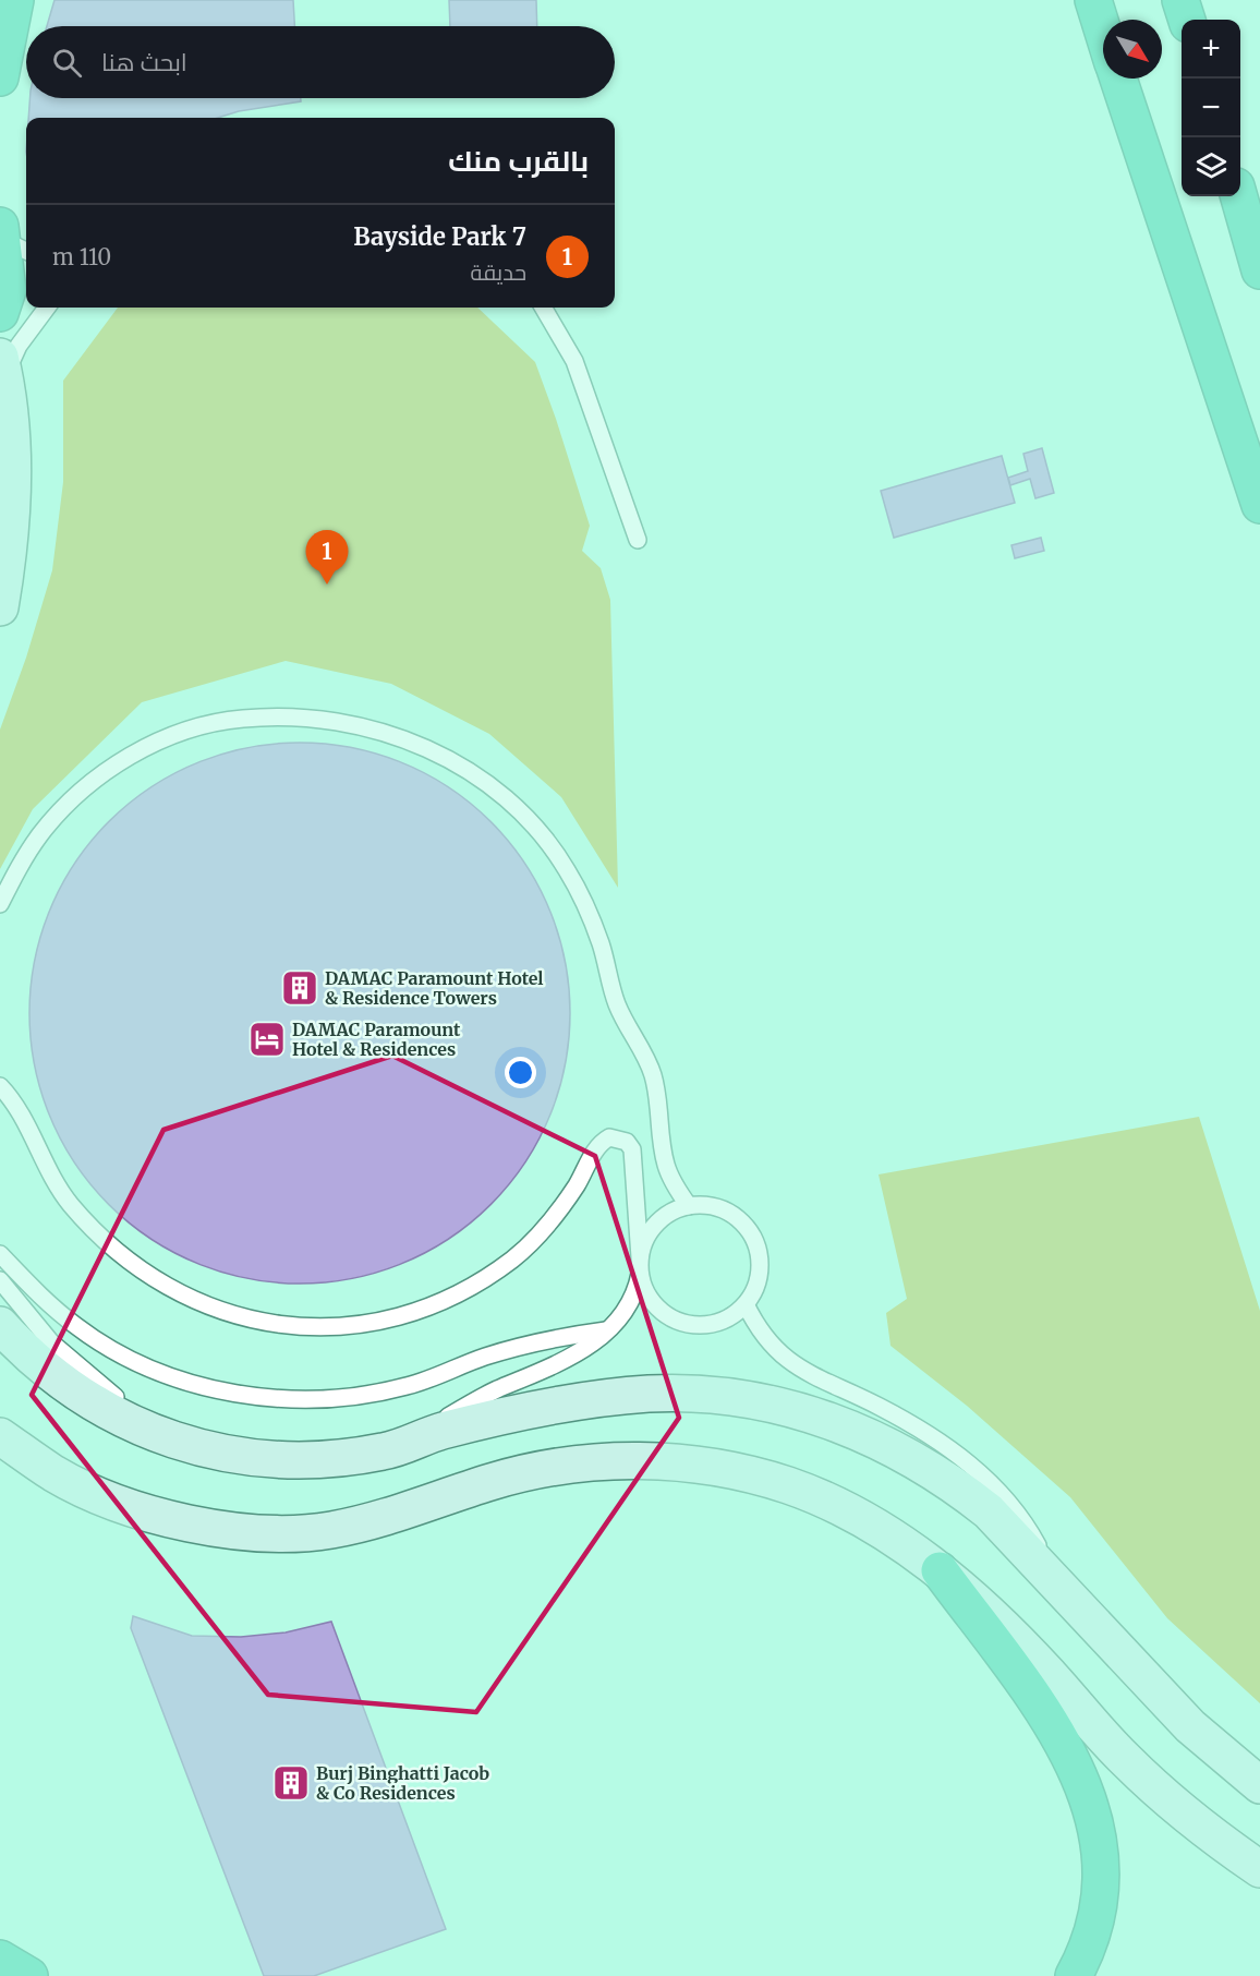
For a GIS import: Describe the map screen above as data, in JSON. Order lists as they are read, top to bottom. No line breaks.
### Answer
{"places":{"building":["DAMAC Paramount Hotel & Residence Towers","Burj Binghatti Jacob & Co Residences"],"hotel":["DAMAC Paramount Hotel & Residences"]},"north":"bottom right","page":{"map_buttons":["+","−"],"search":"ابحث هنا","heading":"بالقرب منك","list":[{"mark":"1","name":"Bayside Park 7","note":"حديقة","value":"110 m"}],"pins":"1"}}
